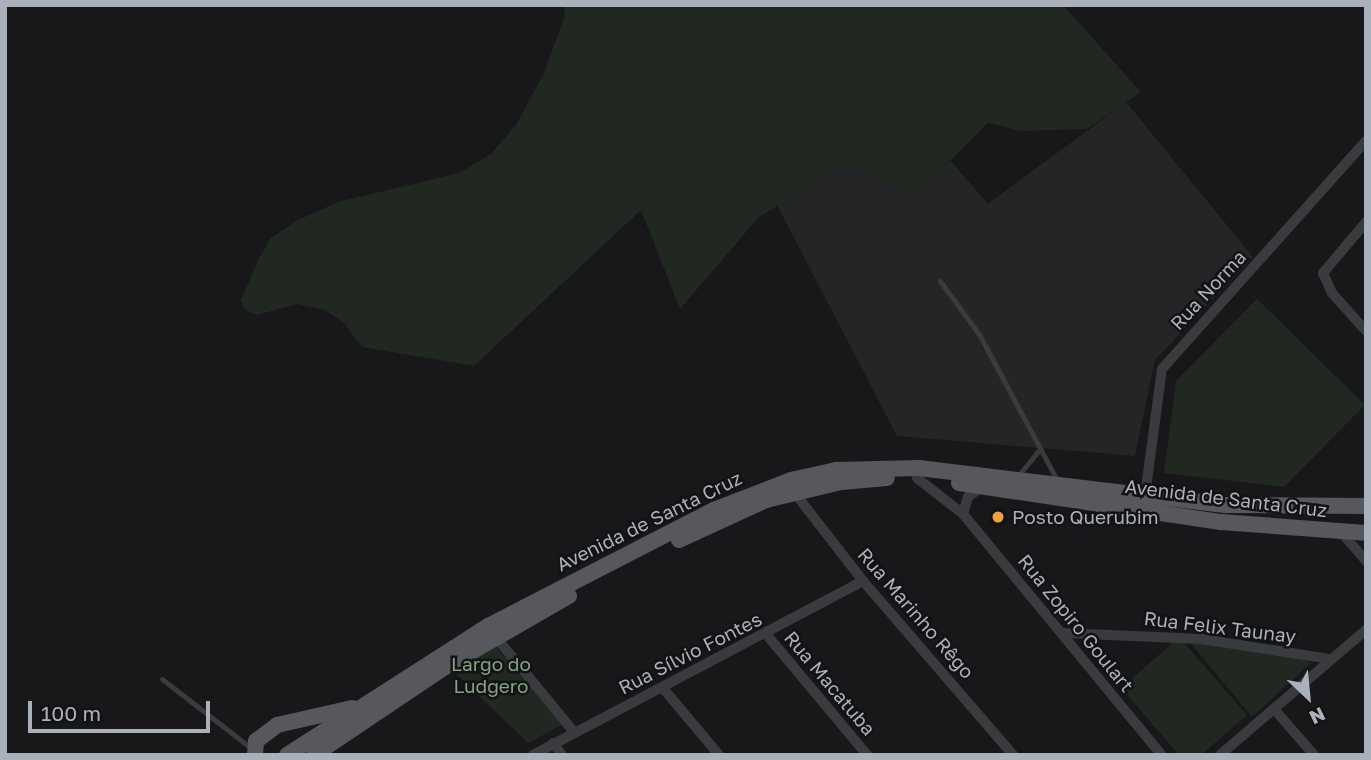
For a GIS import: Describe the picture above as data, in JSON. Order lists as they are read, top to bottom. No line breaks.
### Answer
{"streets":{"main road":["Avenida de Santa Cruz"],"street":["Rua Norma","Rua Marinho Rêgo","Rua Zopiro Goulart","Rua Felix Taunay","Rua Sílvio Fontes","Rua Macatuba"]},"crossings":[["Rua Norma","Avenida de Santa Cruz"],["Avenida de Santa Cruz","Rua Marinho Rêgo"],["Avenida de Santa Cruz","Rua Zopiro Goulart"],["Rua Marinho Rêgo","Rua Sílvio Fontes"],["Rua Zopiro Goulart","Rua Felix Taunay"],["Rua Sílvio Fontes","Rua Macatuba"]],"parks":["Largo do Ludgero"],"places":["Posto Querubim"],"scale_bar":"100 m","north":"bottom right"}
